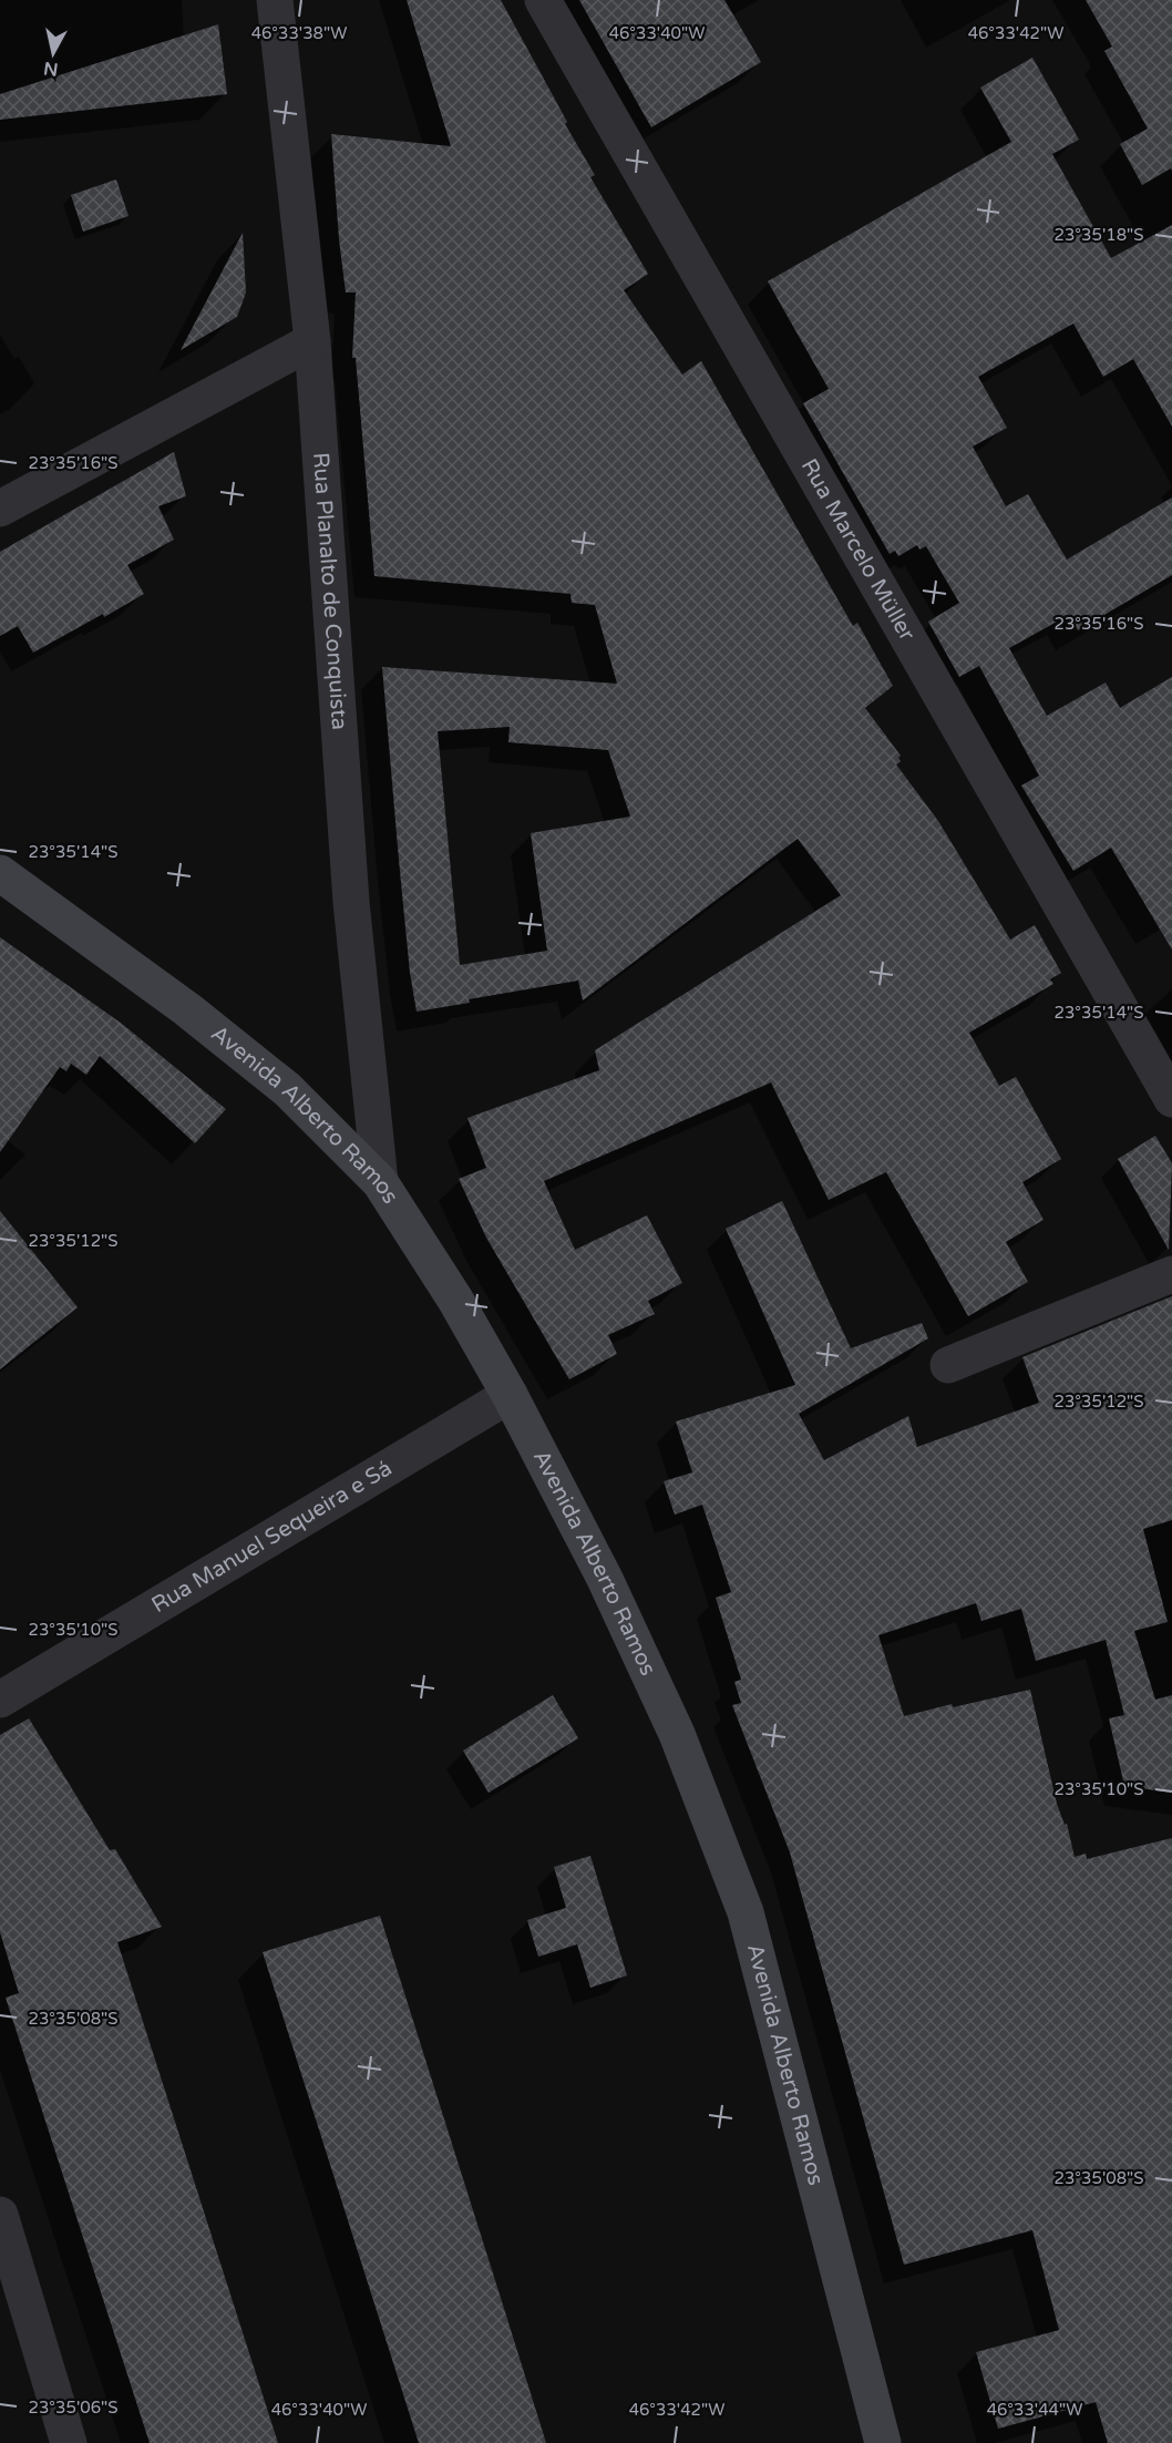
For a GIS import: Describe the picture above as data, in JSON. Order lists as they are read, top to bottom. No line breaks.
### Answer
{"streets":{"main road":["Avenida Alberto Ramos"],"street":["Rua Marcelo Müller","Rua Planalto de Conquista","Rua Manuel Sequeira e Sá"]},"crossings":[["Rua Planalto de Conquista","Avenida Alberto Ramos"],["Avenida Alberto Ramos","Rua Manuel Sequeira e Sá"]],"north":"bottom","coordinates":["46°33'38\"W","46°33'40\"W","46°33'42\"W","23°35'18\"S","23°35'16\"S","23°35'14\"S","23°35'12\"S","23°35'10\"S","23°35'08\"S","23°35'06\"S","46°33'44\"W"]}
